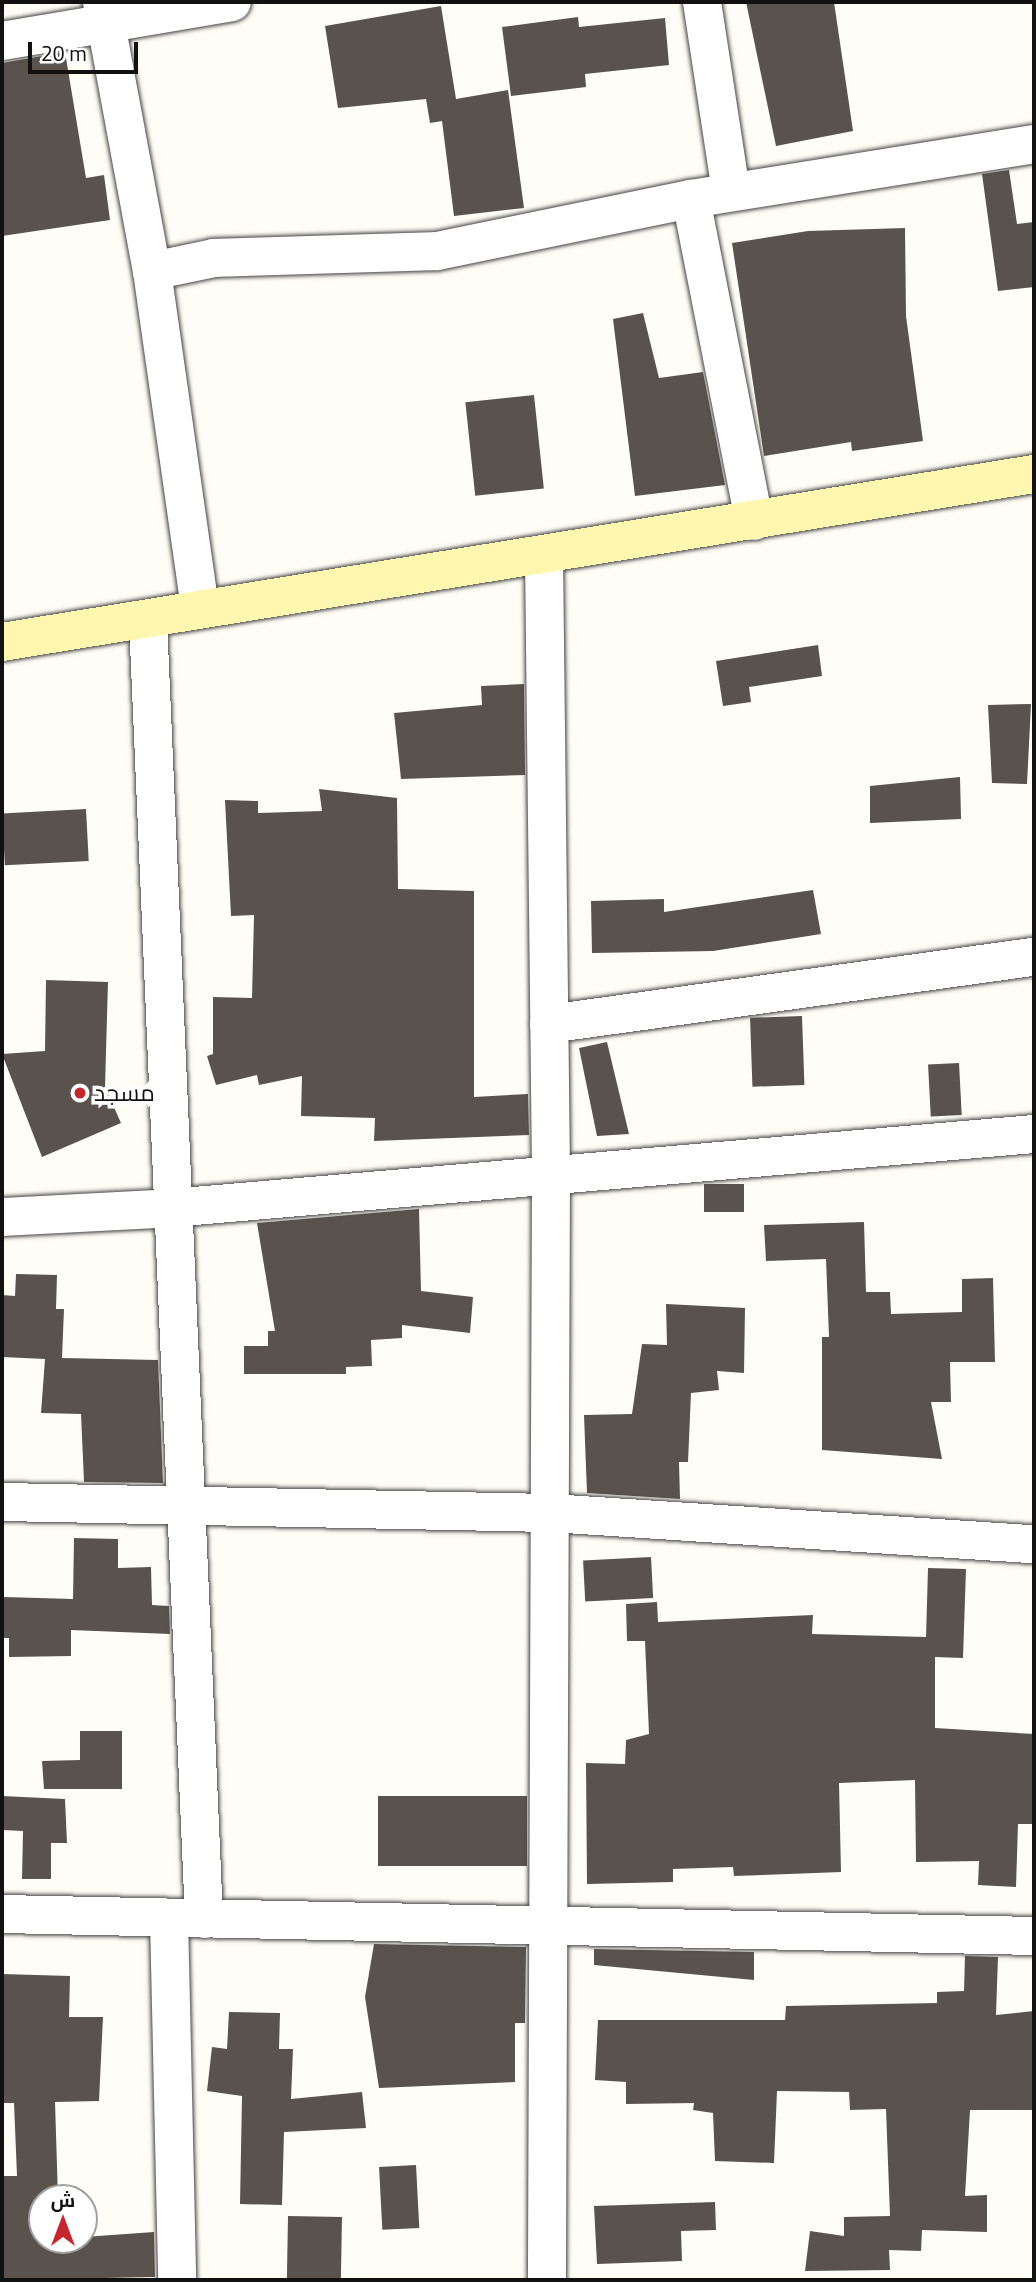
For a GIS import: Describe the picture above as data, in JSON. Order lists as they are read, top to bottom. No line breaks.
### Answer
{"places":["مسجد"],"scale_bar":"20 m","north":"top"}
